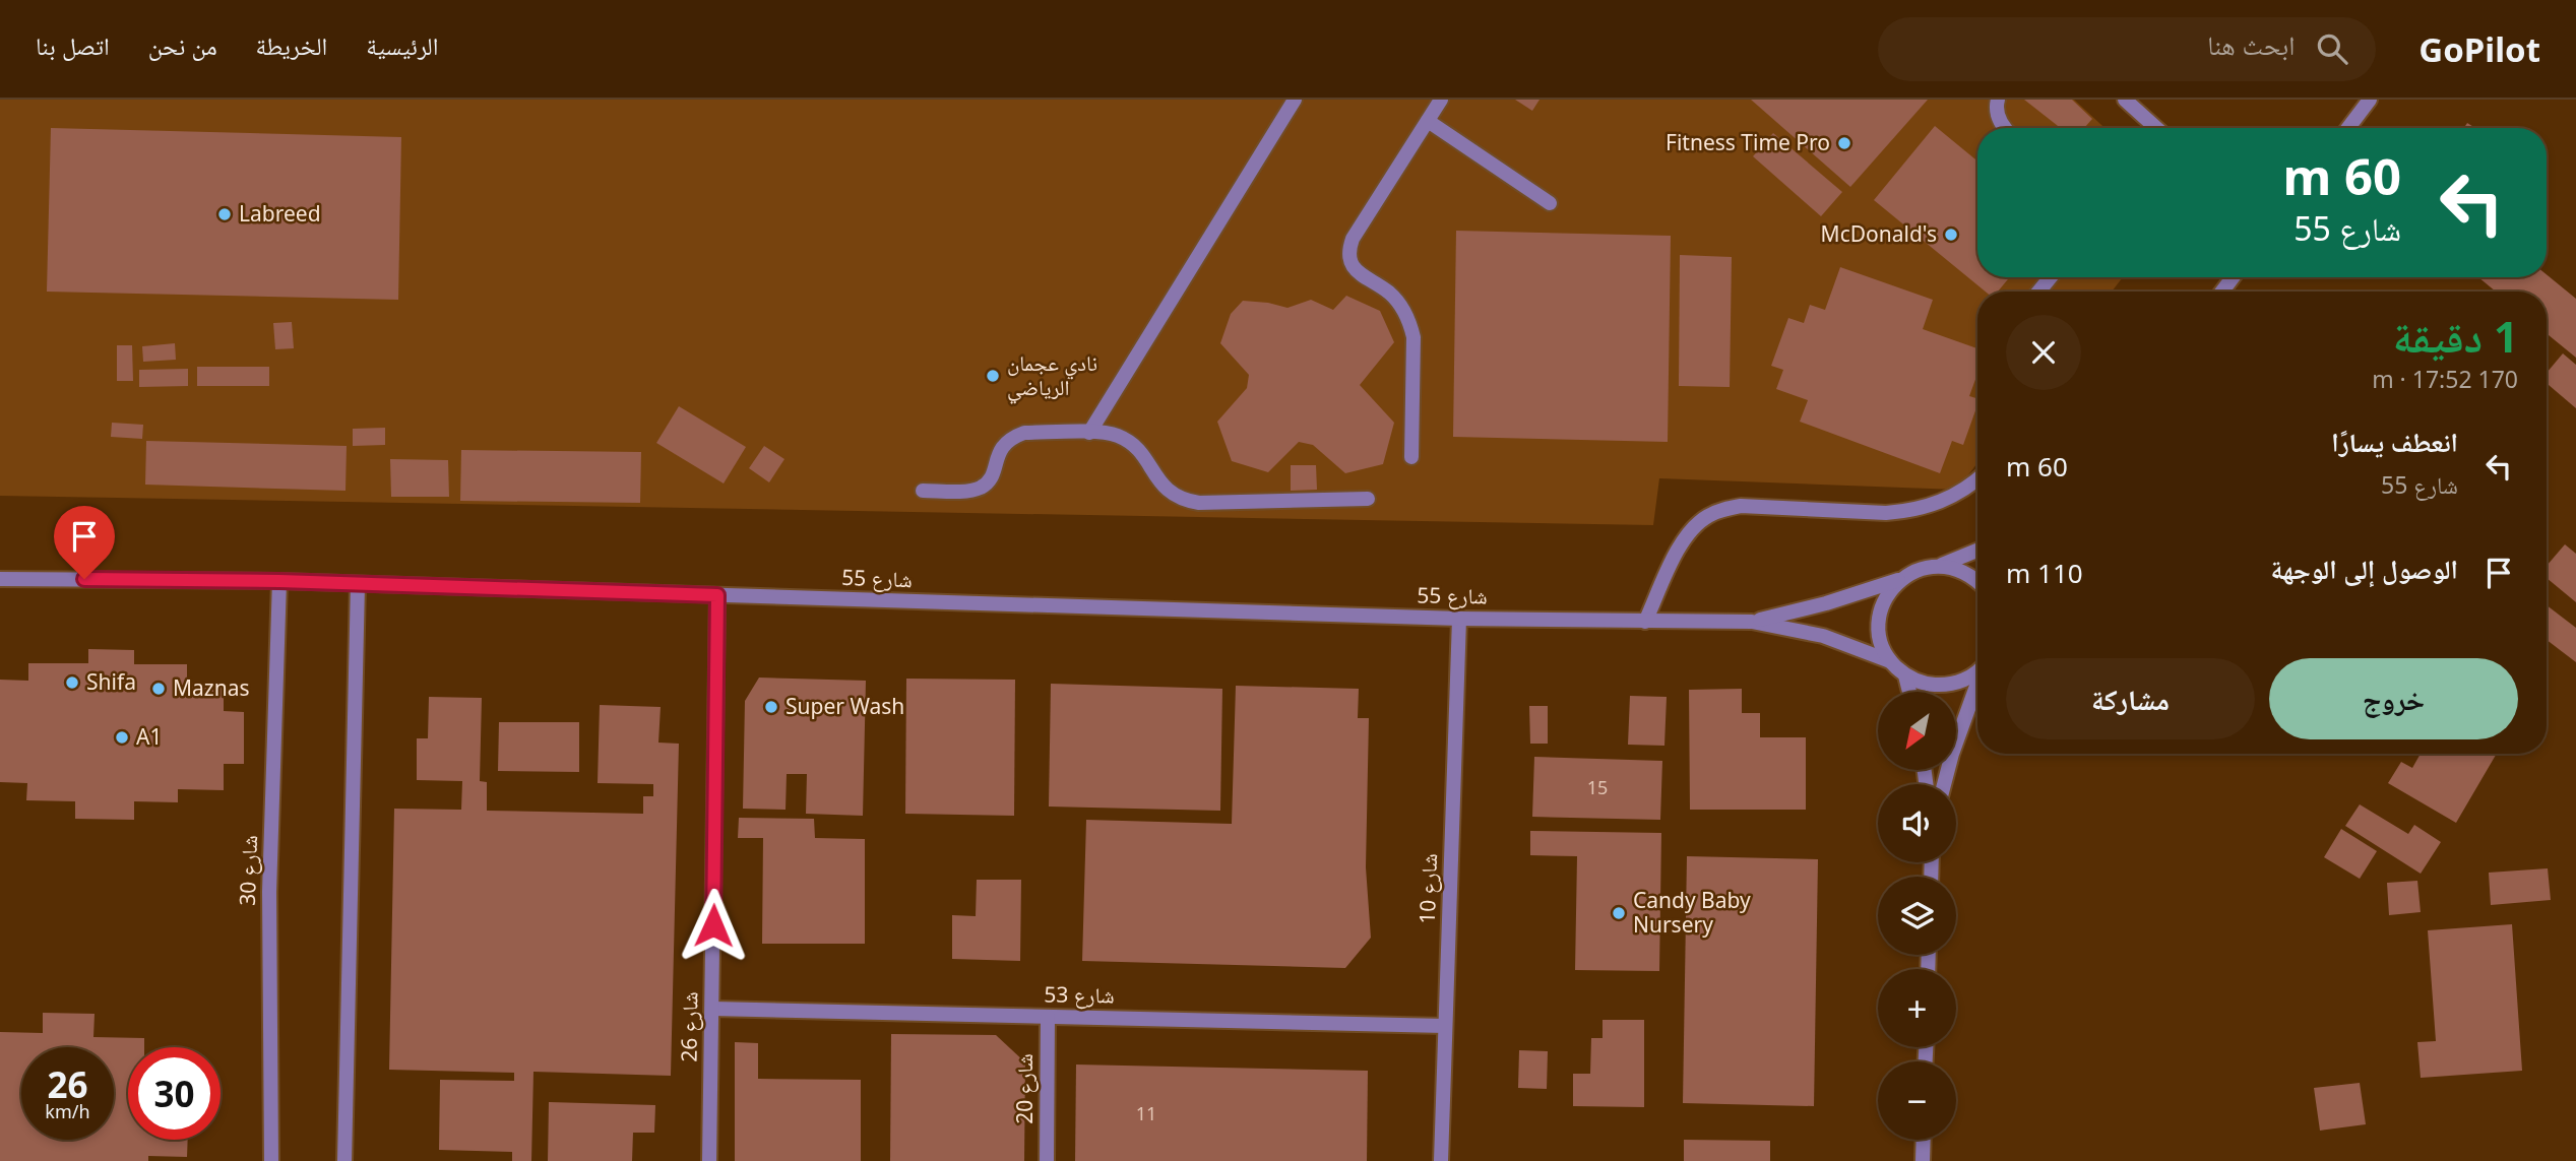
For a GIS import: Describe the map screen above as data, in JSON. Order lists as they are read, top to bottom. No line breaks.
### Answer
{"streets":{"street":["شارع 55","شارع 30","شارع 10","شارع 53","شارع 26","شارع 20"]},"crossings":[["شارع 55","شارع 30"],["شارع 55","شارع 10"],["شارع 55","شارع 26"],["شارع 10","شارع 53"],["شارع 53","شارع 26"],["شارع 53","شارع 20"]],"places":["Fitness Time Pro","Labreed","McDonald's","نادي عجمان الرياضي","Shifa","Maznas","Super Wash","A1","Candy Baby Nursery"],"house_numbers":["15","11"],"north":"bottom left","page":{"header":"GoPilot","search":"ابحث هنا","nav":["الرئيسية","الخريطة","من نحن","اتصل بنا"],"turn":["60 m","شارع 55"],"heading":["1 دقيقة","170 m · 17:52"],"list":[{"name":"انعطف يسارًا","note":"شارع 55","value":"60 m"},{"name":"الوصول إلى الوجهة","value":"110 m"}],"buttons":["خروج","مشاركة"],"map_buttons":["+","−"],"speed":"26 km/h","limit":"30"}}
